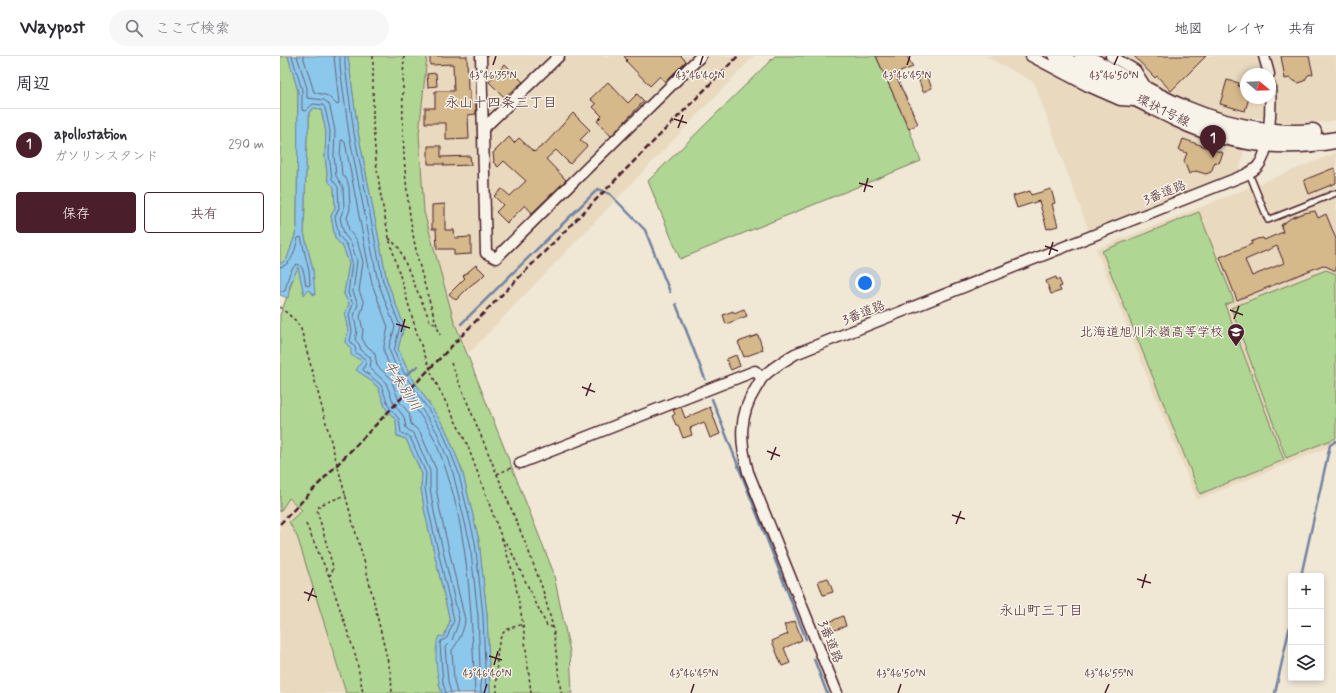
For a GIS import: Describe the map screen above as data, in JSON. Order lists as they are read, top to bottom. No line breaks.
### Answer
{"streets":{"main road":["環状1号線"],"street":["3番道路"]},"crossings":[["環状1号線","3番道路"]],"districts":["永山十四条三丁目","永山町三丁目"],"water":["牛朱別川"],"places":{"school or university":["北海道旭川永嶺高等学校"]},"north":"right","page":{"header":"Waypost","search":"ここで検索","nav":["地図","レイヤ","共有"],"heading":"周辺","list":[{"mark":"1","name":"apollostation","note":"ガソリンスタンド","value":"290 m"}],"pins":"1","buttons":["保存","共有"],"map_buttons":["+","−"]},"coordinates":["43°46'35\"N","43°46'40\"N","43°46'45\"N","43°46'50\"N","43°46'55\"N"]}
